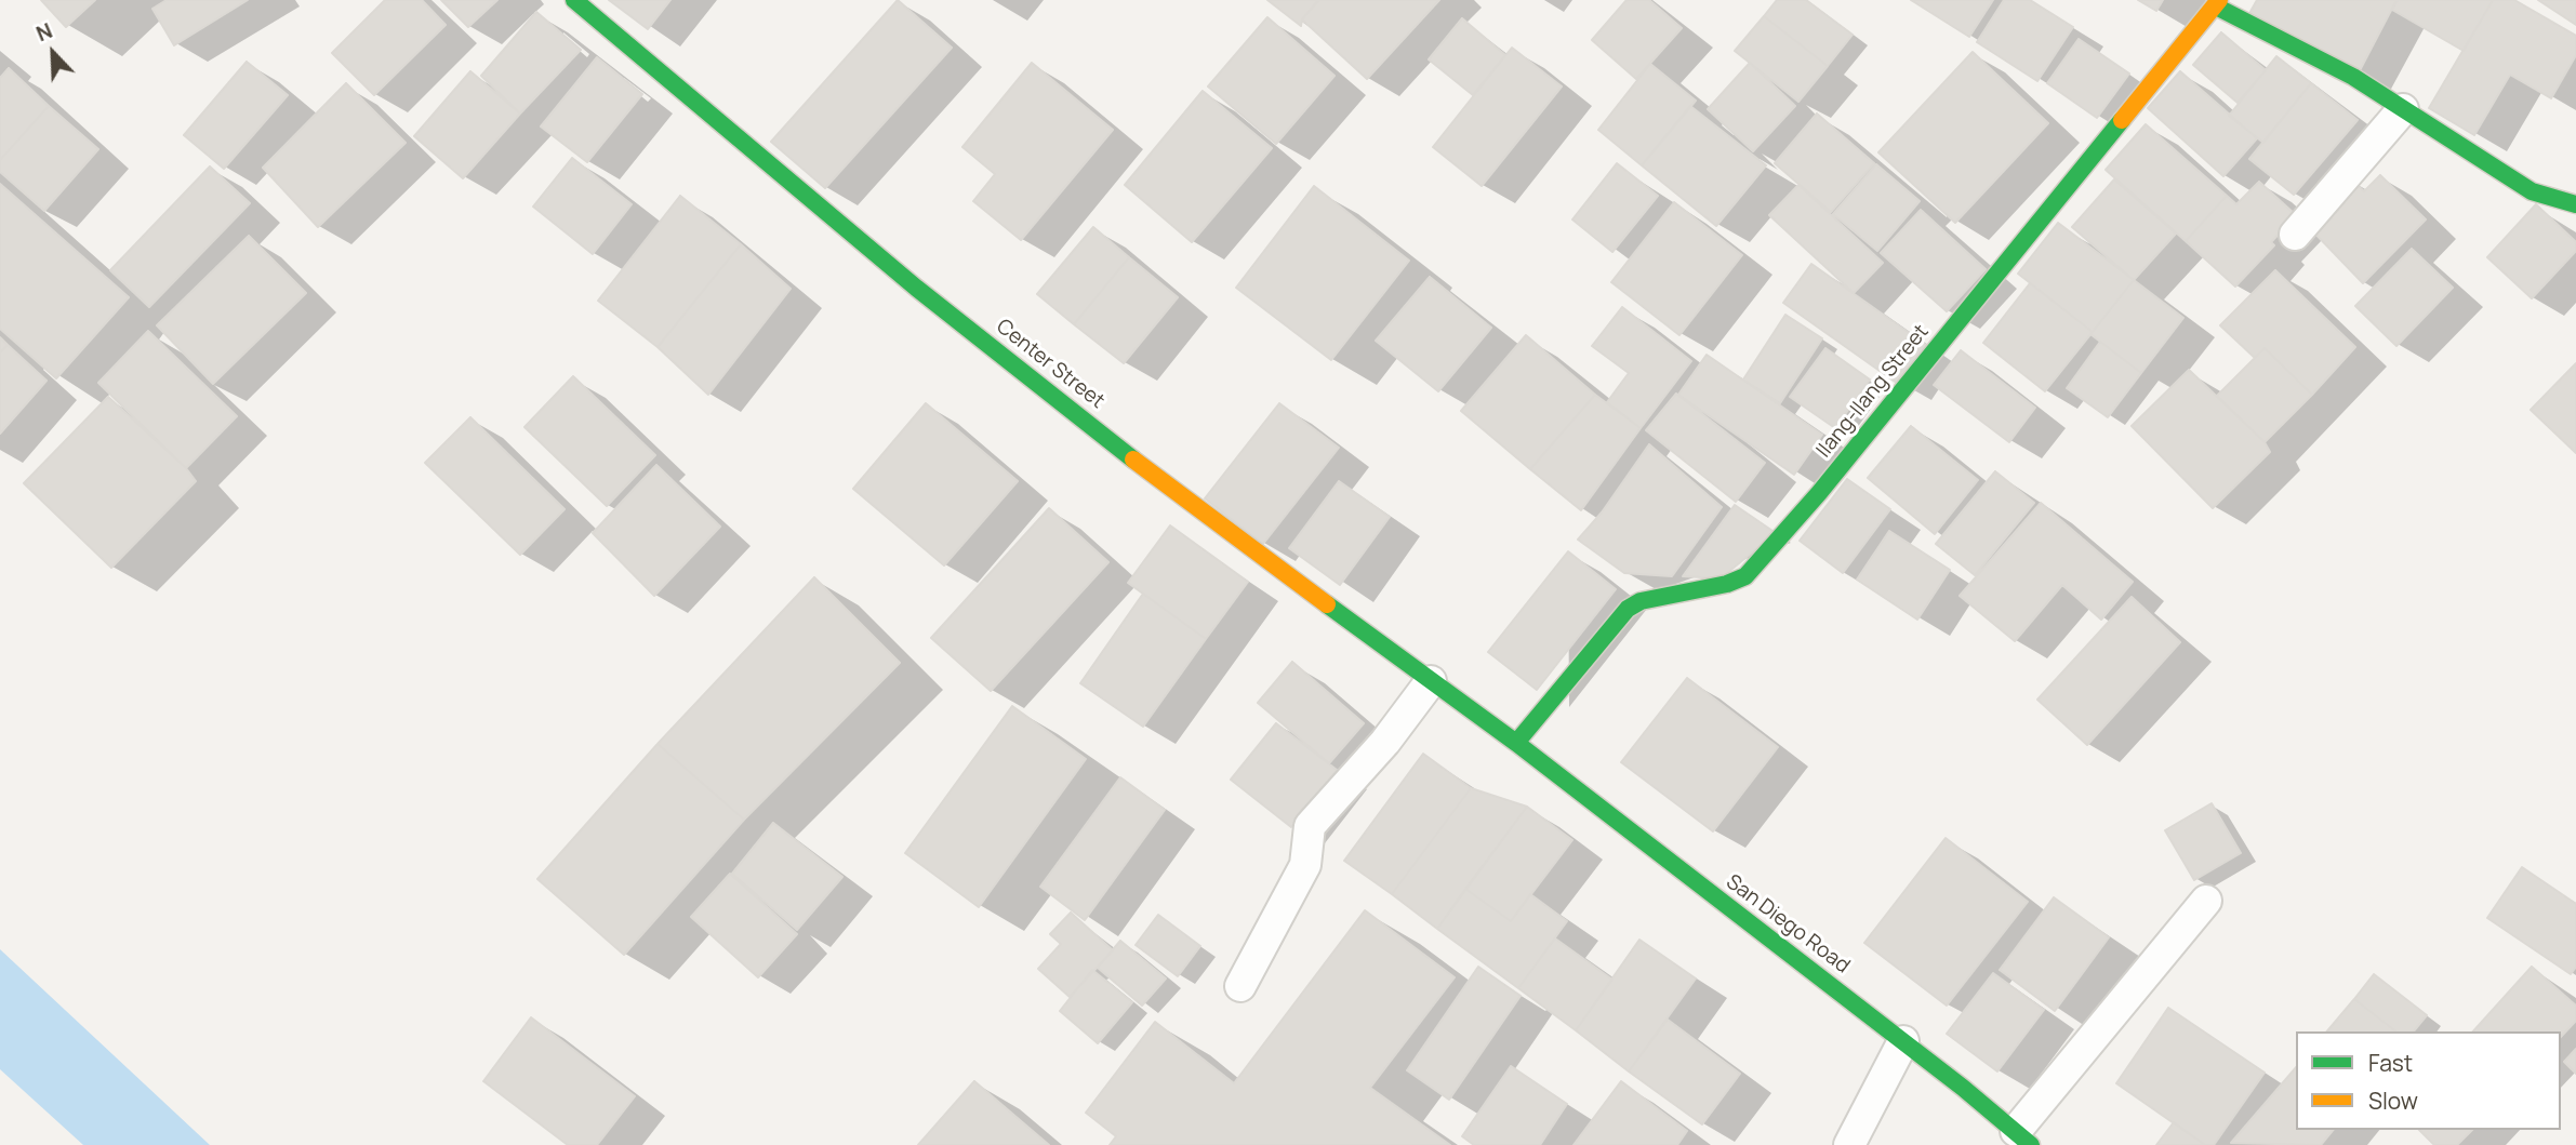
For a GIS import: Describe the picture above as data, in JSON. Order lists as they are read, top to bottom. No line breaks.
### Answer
{"streets":{"street":["Center Street","Ilang-Ilang Street","San Diego Road"]},"crossings":[["Center Street","Ilang-Ilang Street"],["Center Street","San Diego Road"],["Ilang-Ilang Street","San Diego Road"]],"legend":["Fast","Slow"],"north":"top left"}
